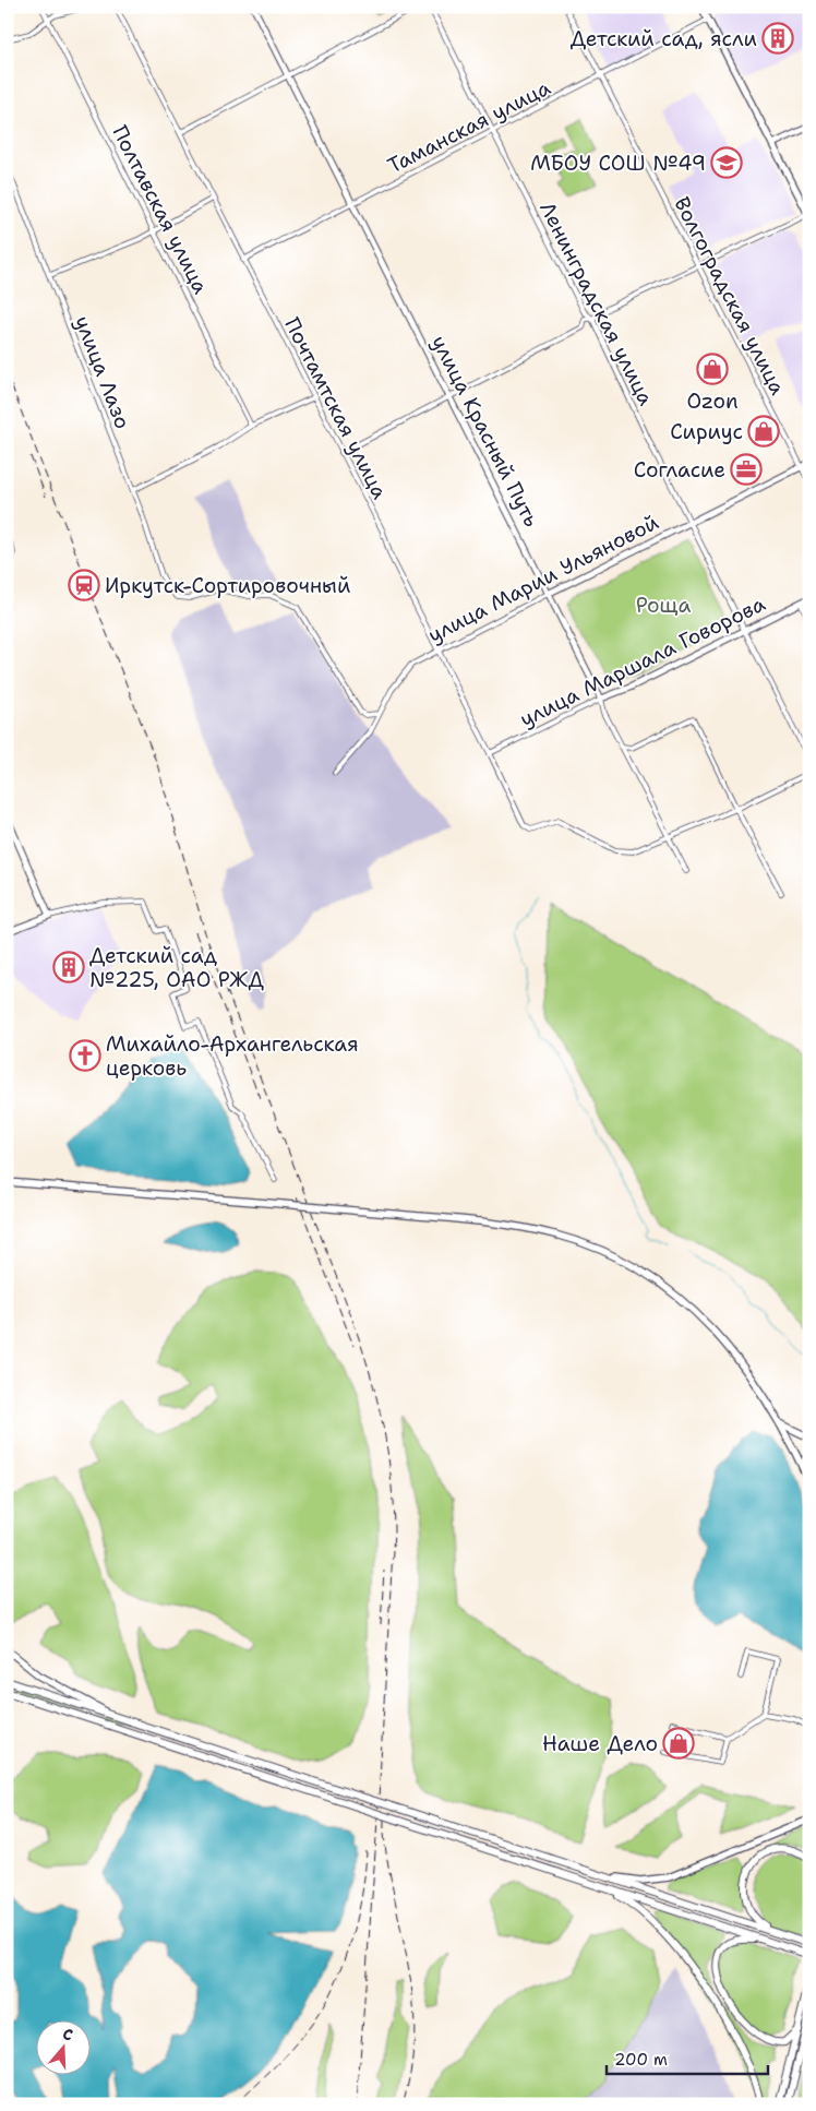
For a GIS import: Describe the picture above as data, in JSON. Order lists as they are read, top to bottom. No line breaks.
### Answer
{"streets":{"street":["Таманская улица","Полтавская улица","Волгоградская улица","Ленинградская улица","улица Лазо","Почтамтская улица","улица Красный Путь","улица Марии Ульяновой","улица Маршала Говорова"]},"crossings":[["Таманская улица","Волгоградская улица"],["Таманская улица","Ленинградская улица"],["Таманская улица","Почтамтская улица"],["Таманская улица","улица Красный Путь"],["Волгоградская улица","улица Марии Ульяновой"],["Ленинградская улица","улица Марии Ульяновой"],["Ленинградская улица","улица Маршала Говорова"],["улица Лазо","улица Марии Ульяновой"],["Почтамтская улица","улица Красный Путь"],["Почтамтская улица","улица Марии Ульяновой"],["Почтамтская улица","улица Маршала Говорова"],["улица Красный Путь","улица Марии Ульяновой"],["улица Красный Путь","улица Маршала Говорова"]],"parks":["Роща"],"places":{"building":["Детский сад, ясли","Детский сад №225, ОАО РЖД"],"school or university":["МБОУ СОШ №49"],"shop":["Ozon","Сириус","Наше Дело"],"office":["Согласие"],"station":["Иркутск-Сортировочный"],"church":["Михайло-Архангельская церковь"]},"scale_bar":"200 m","north":"top"}
